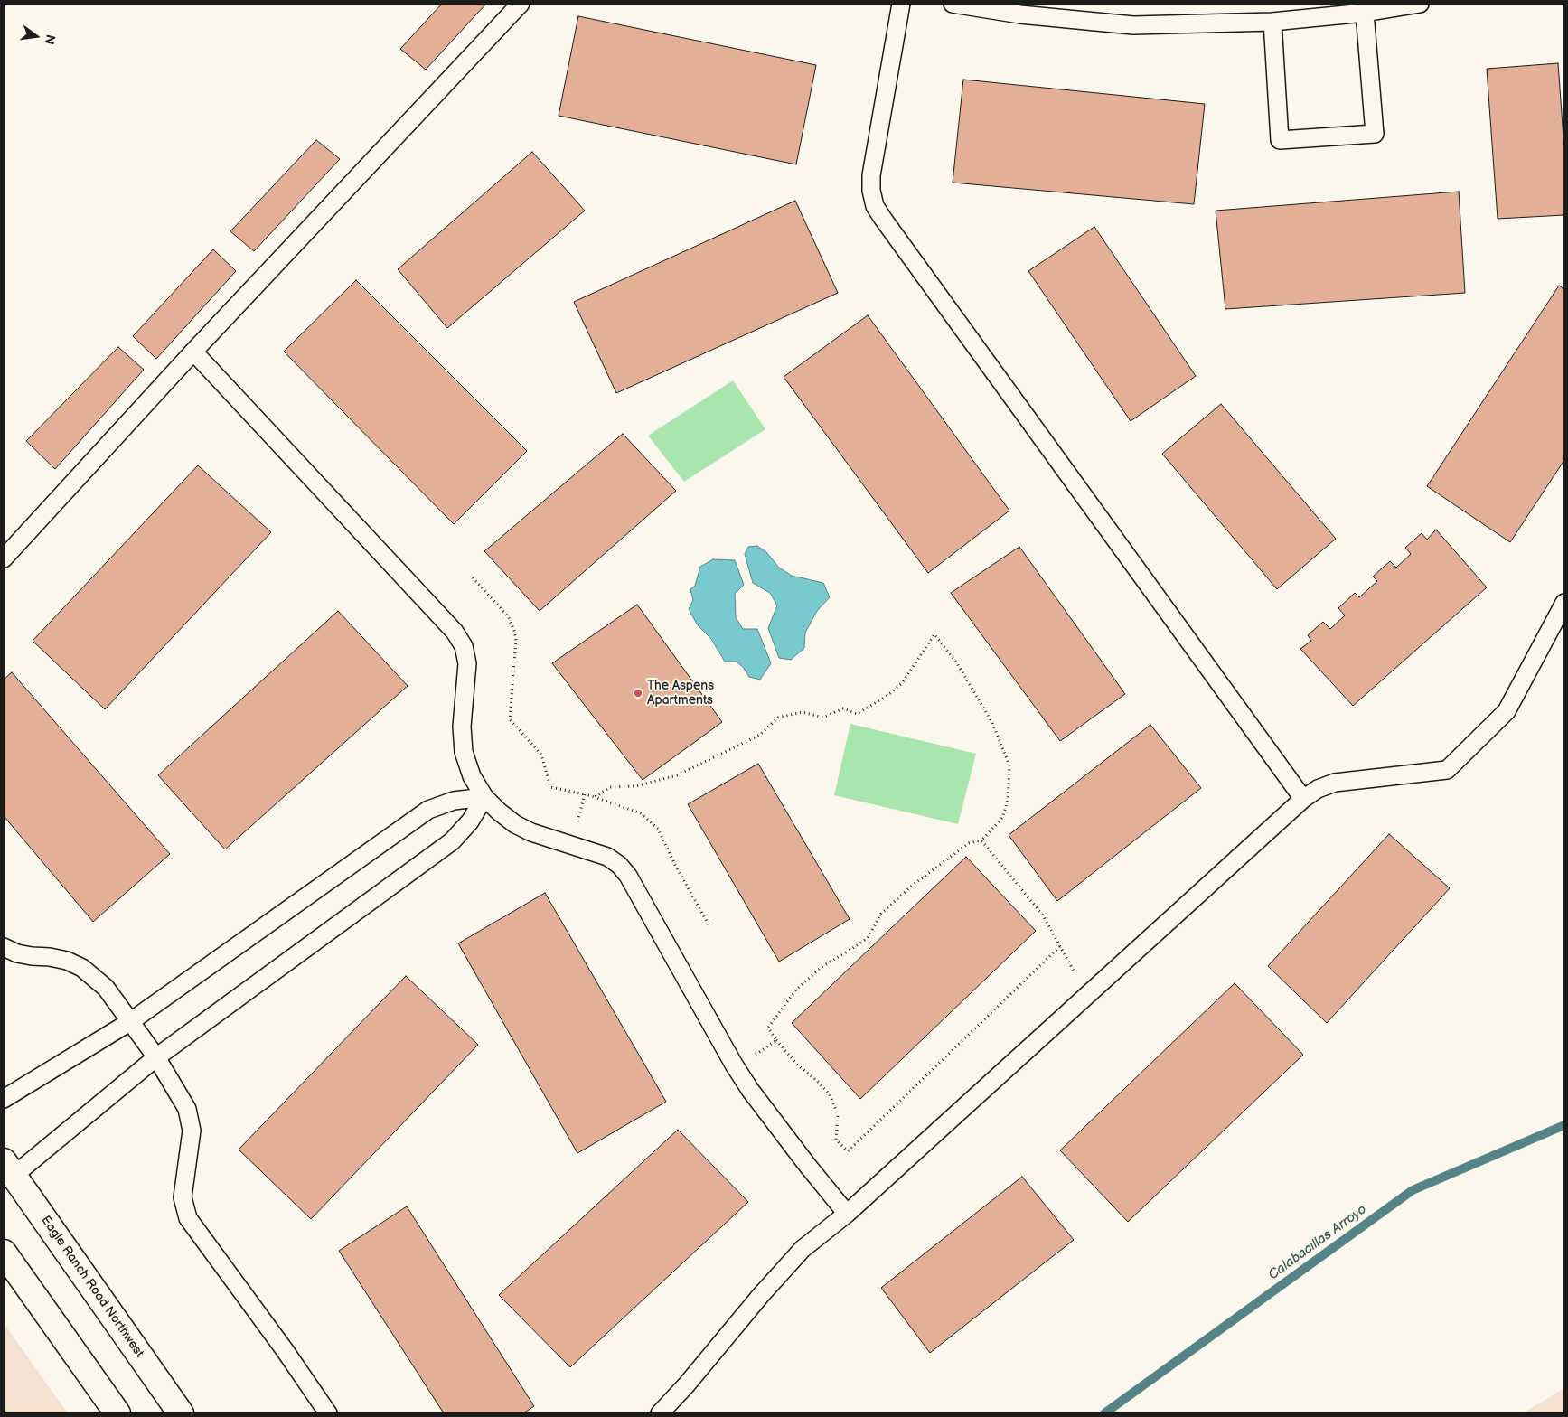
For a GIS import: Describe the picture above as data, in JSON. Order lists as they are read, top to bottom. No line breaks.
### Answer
{"streets":{"main road":["Eagle Ranch Road Northwest"]},"water":["Calabacillas Arroyo"],"places":["The Aspens Apartments"],"north":"right"}
